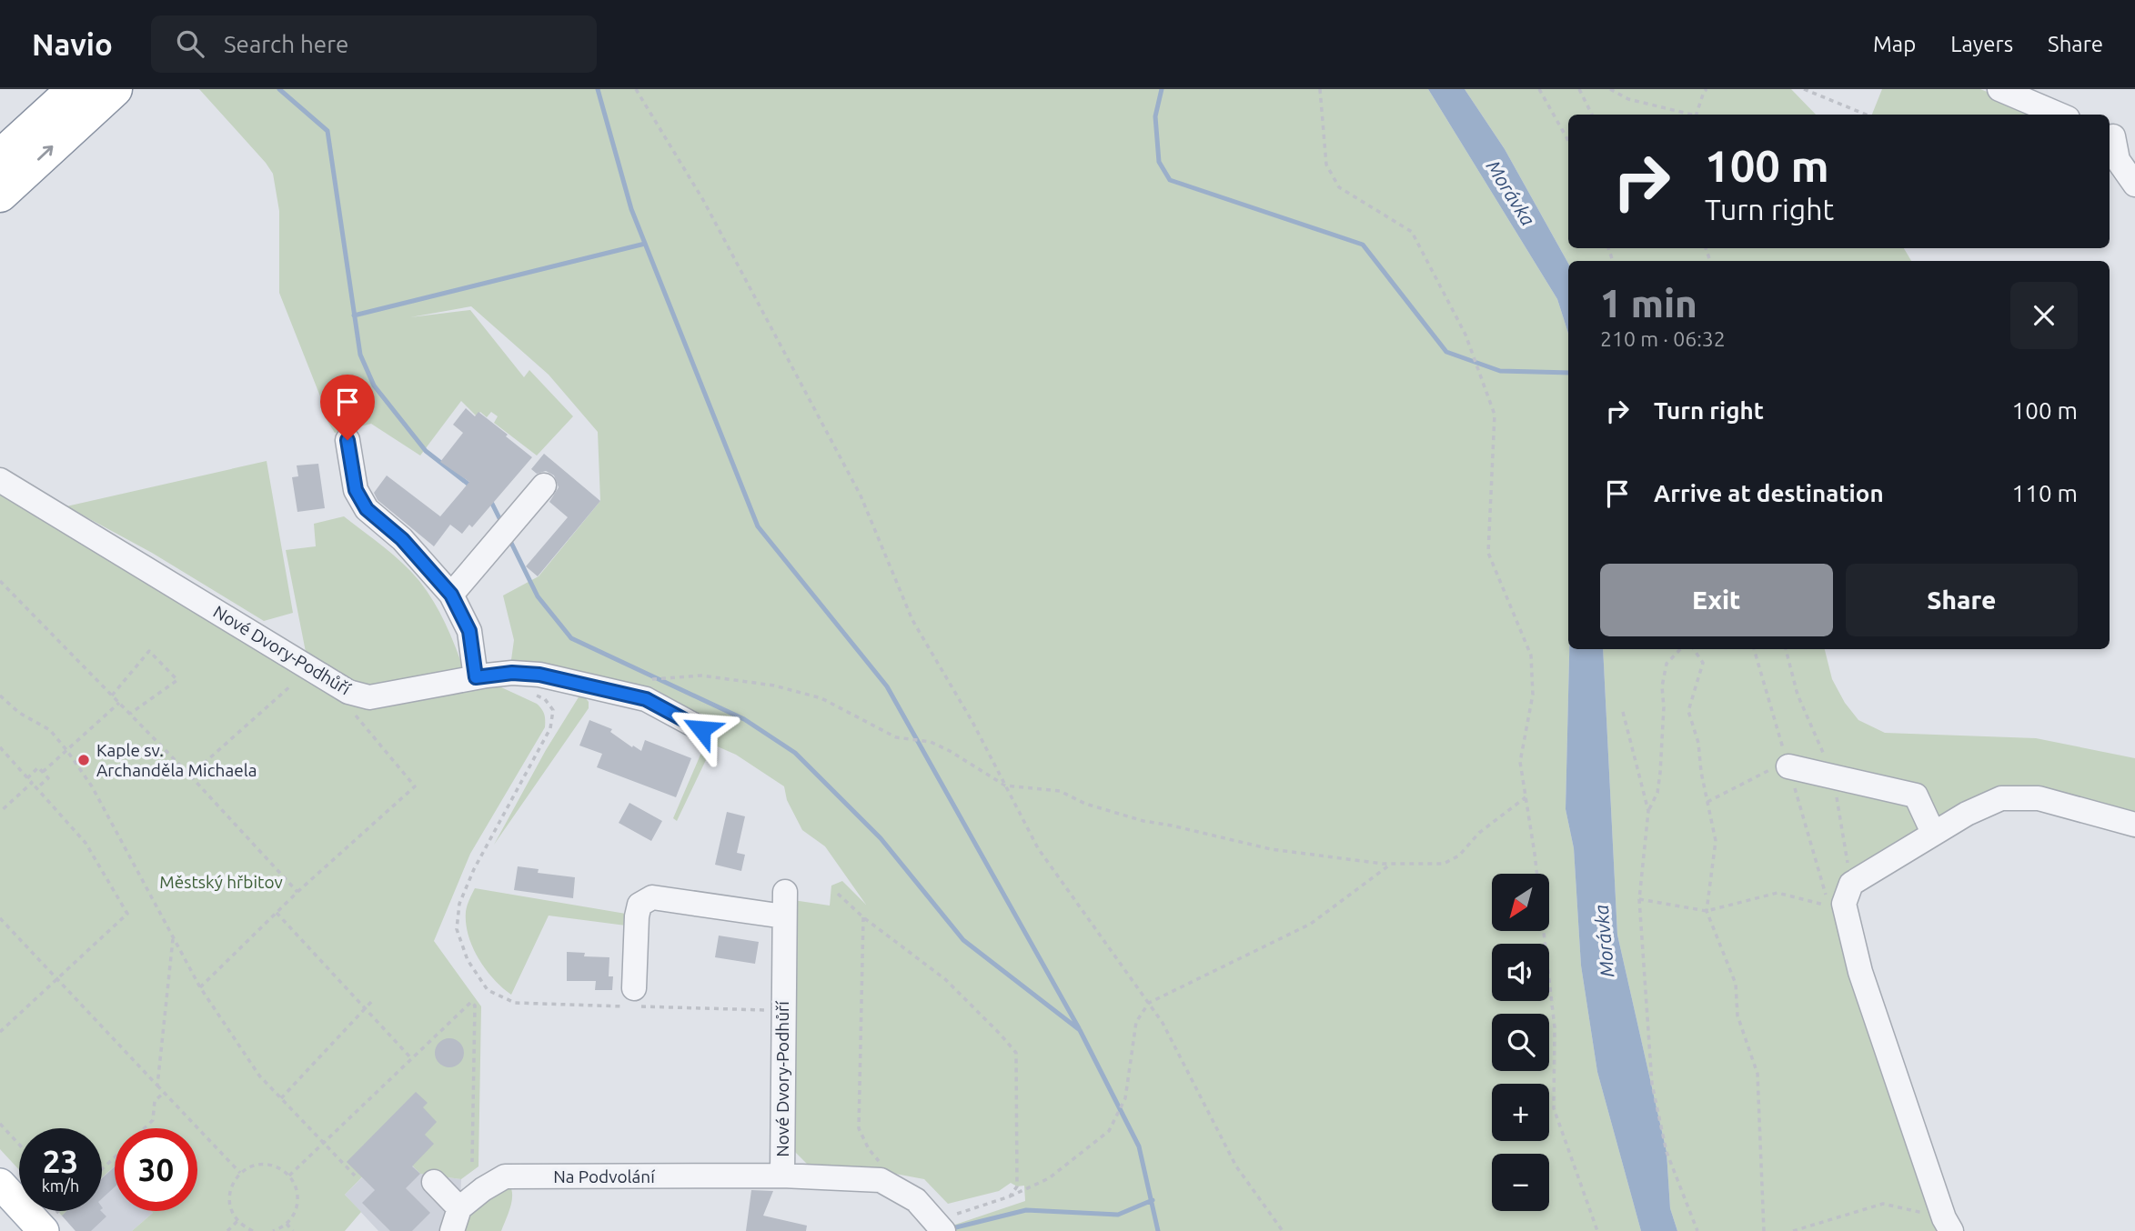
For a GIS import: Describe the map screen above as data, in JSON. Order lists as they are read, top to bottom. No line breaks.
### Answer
{"streets":{"street":["Nové Dvory-Podhůří","Na Podvolání"]},"crossings":[["Nové Dvory-Podhůří","Na Podvolání"]],"water":["Morávka"],"parks":["Městský hřbitov"],"places":["Kaple sv. Archanděla Michaela"],"north":"bottom left","page":{"header":"Navio","search":"Search here","nav":["Map","Layers","Share"],"turn":["100 m","Turn right"],"heading":["1 min","210 m · 06:32"],"list":[{"name":"Turn right","value":"100 m"},{"name":"Arrive at destination","value":"110 m"}],"buttons":["Exit","Share"],"map_buttons":["+","−"],"speed":"23 km/h","limit":"30"}}
